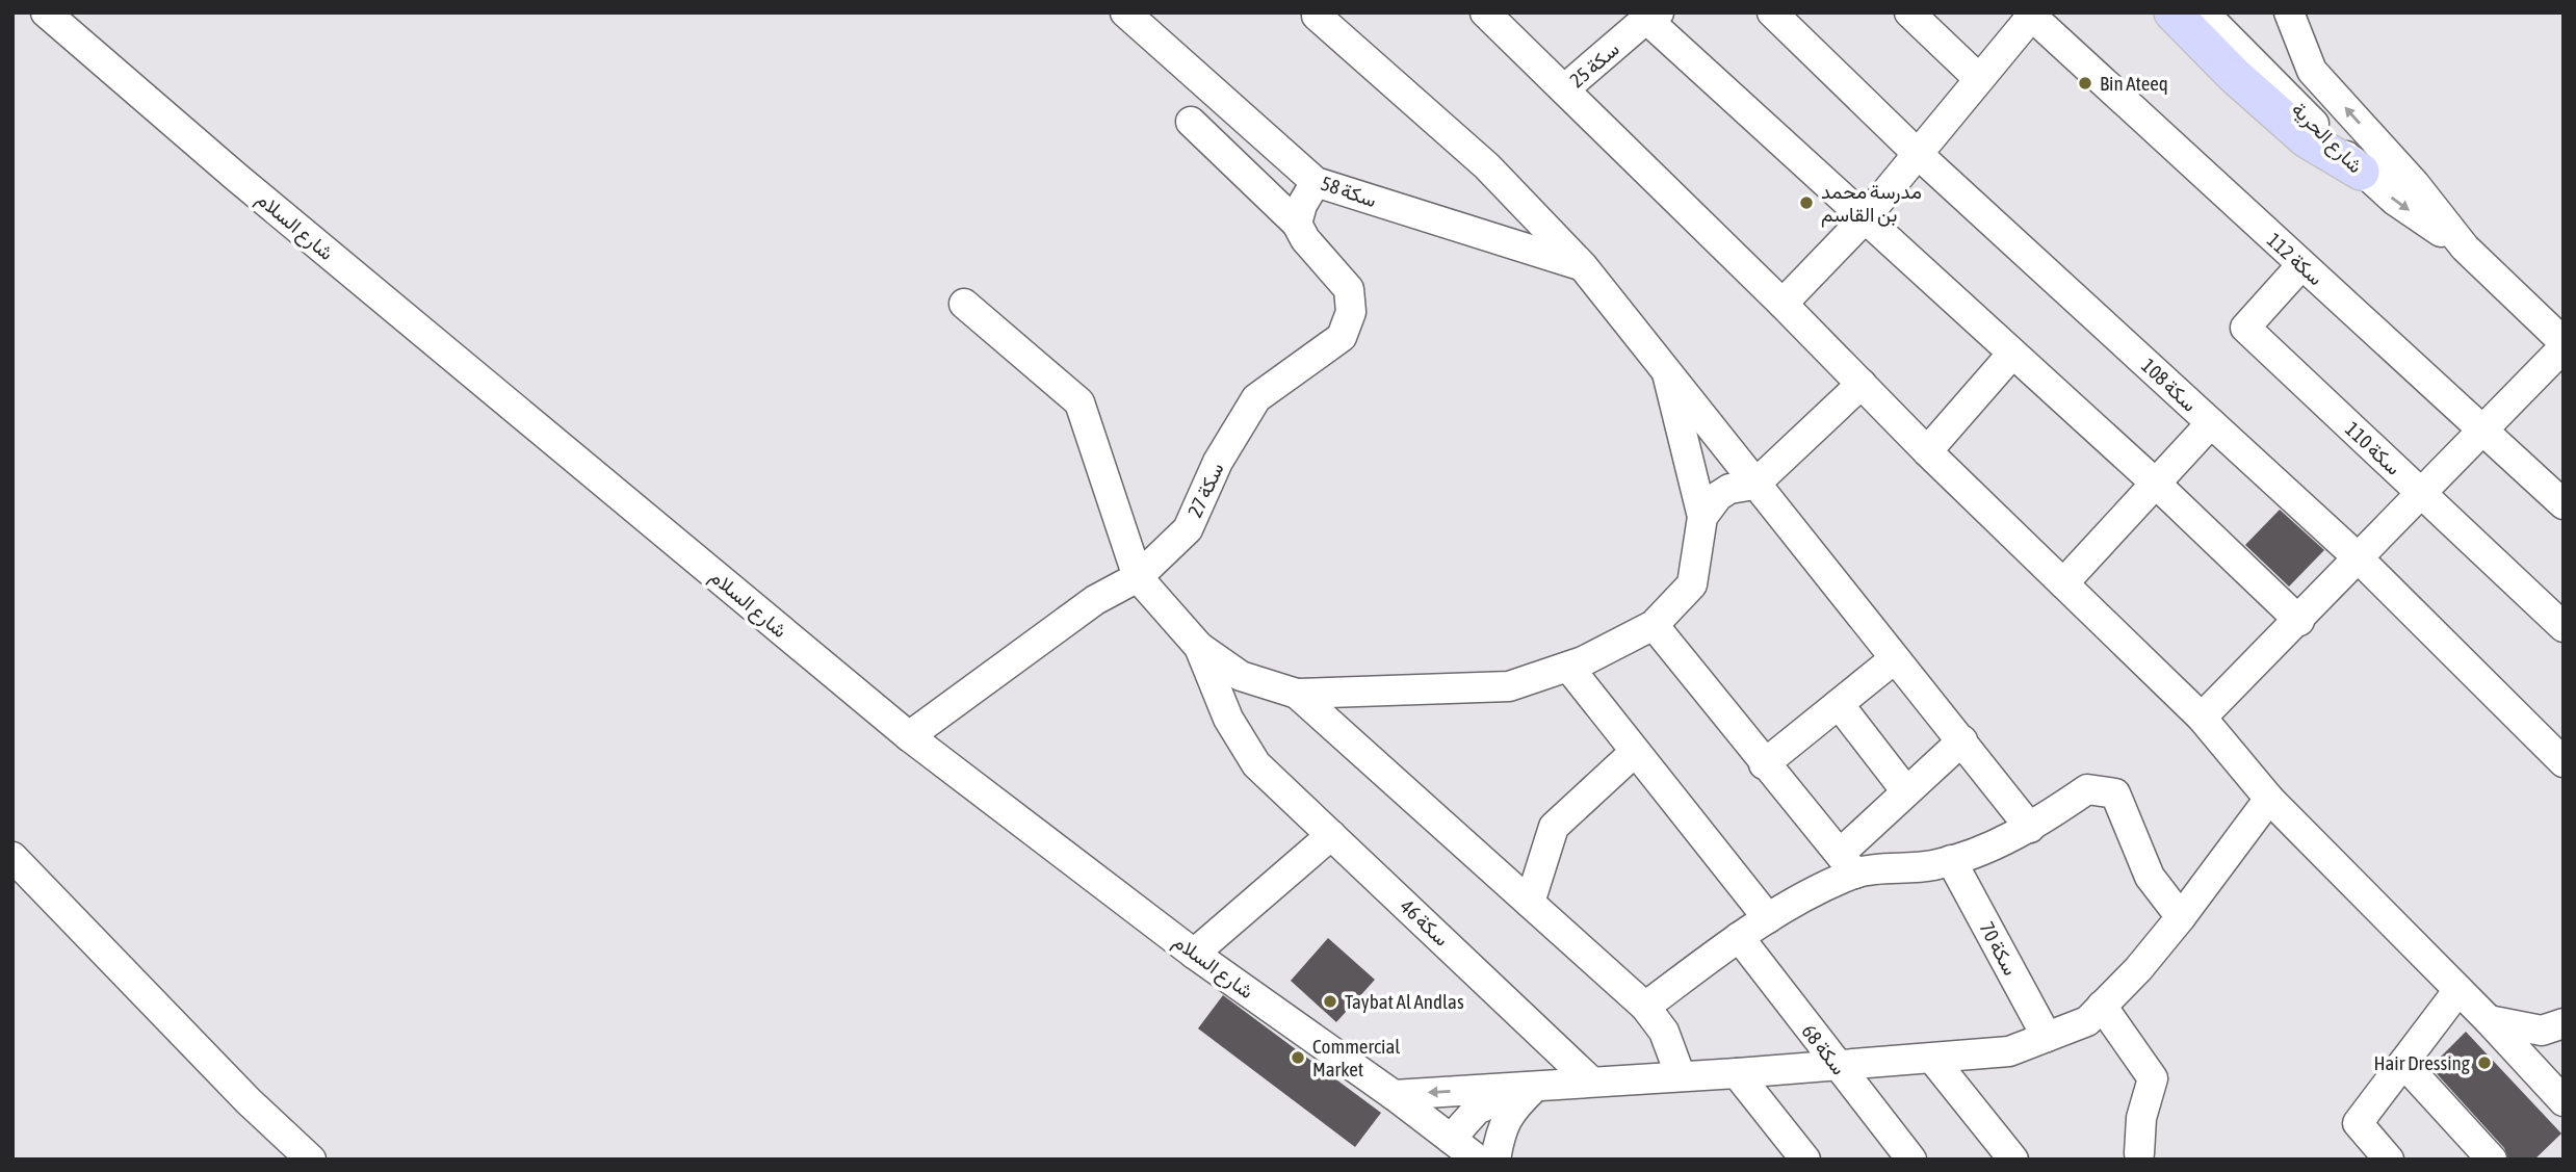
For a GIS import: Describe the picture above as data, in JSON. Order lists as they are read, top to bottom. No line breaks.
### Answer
{"streets":{"street":["سكة 25","شارع الحرية","سكة 58","شارع السلام","سكة 112","سكة 108","سكة 110","سكة 27","سكة 46","سكة 70","سكة 68"]},"crossings":[["شارع السلام","سكة 27"],["سكة 112","سكة 110"]],"places":["Bin Ateeq","مدرسة محمد بن القاسم","Taybat Al Andlas","Commercial Market","Hair Dressing"]}
